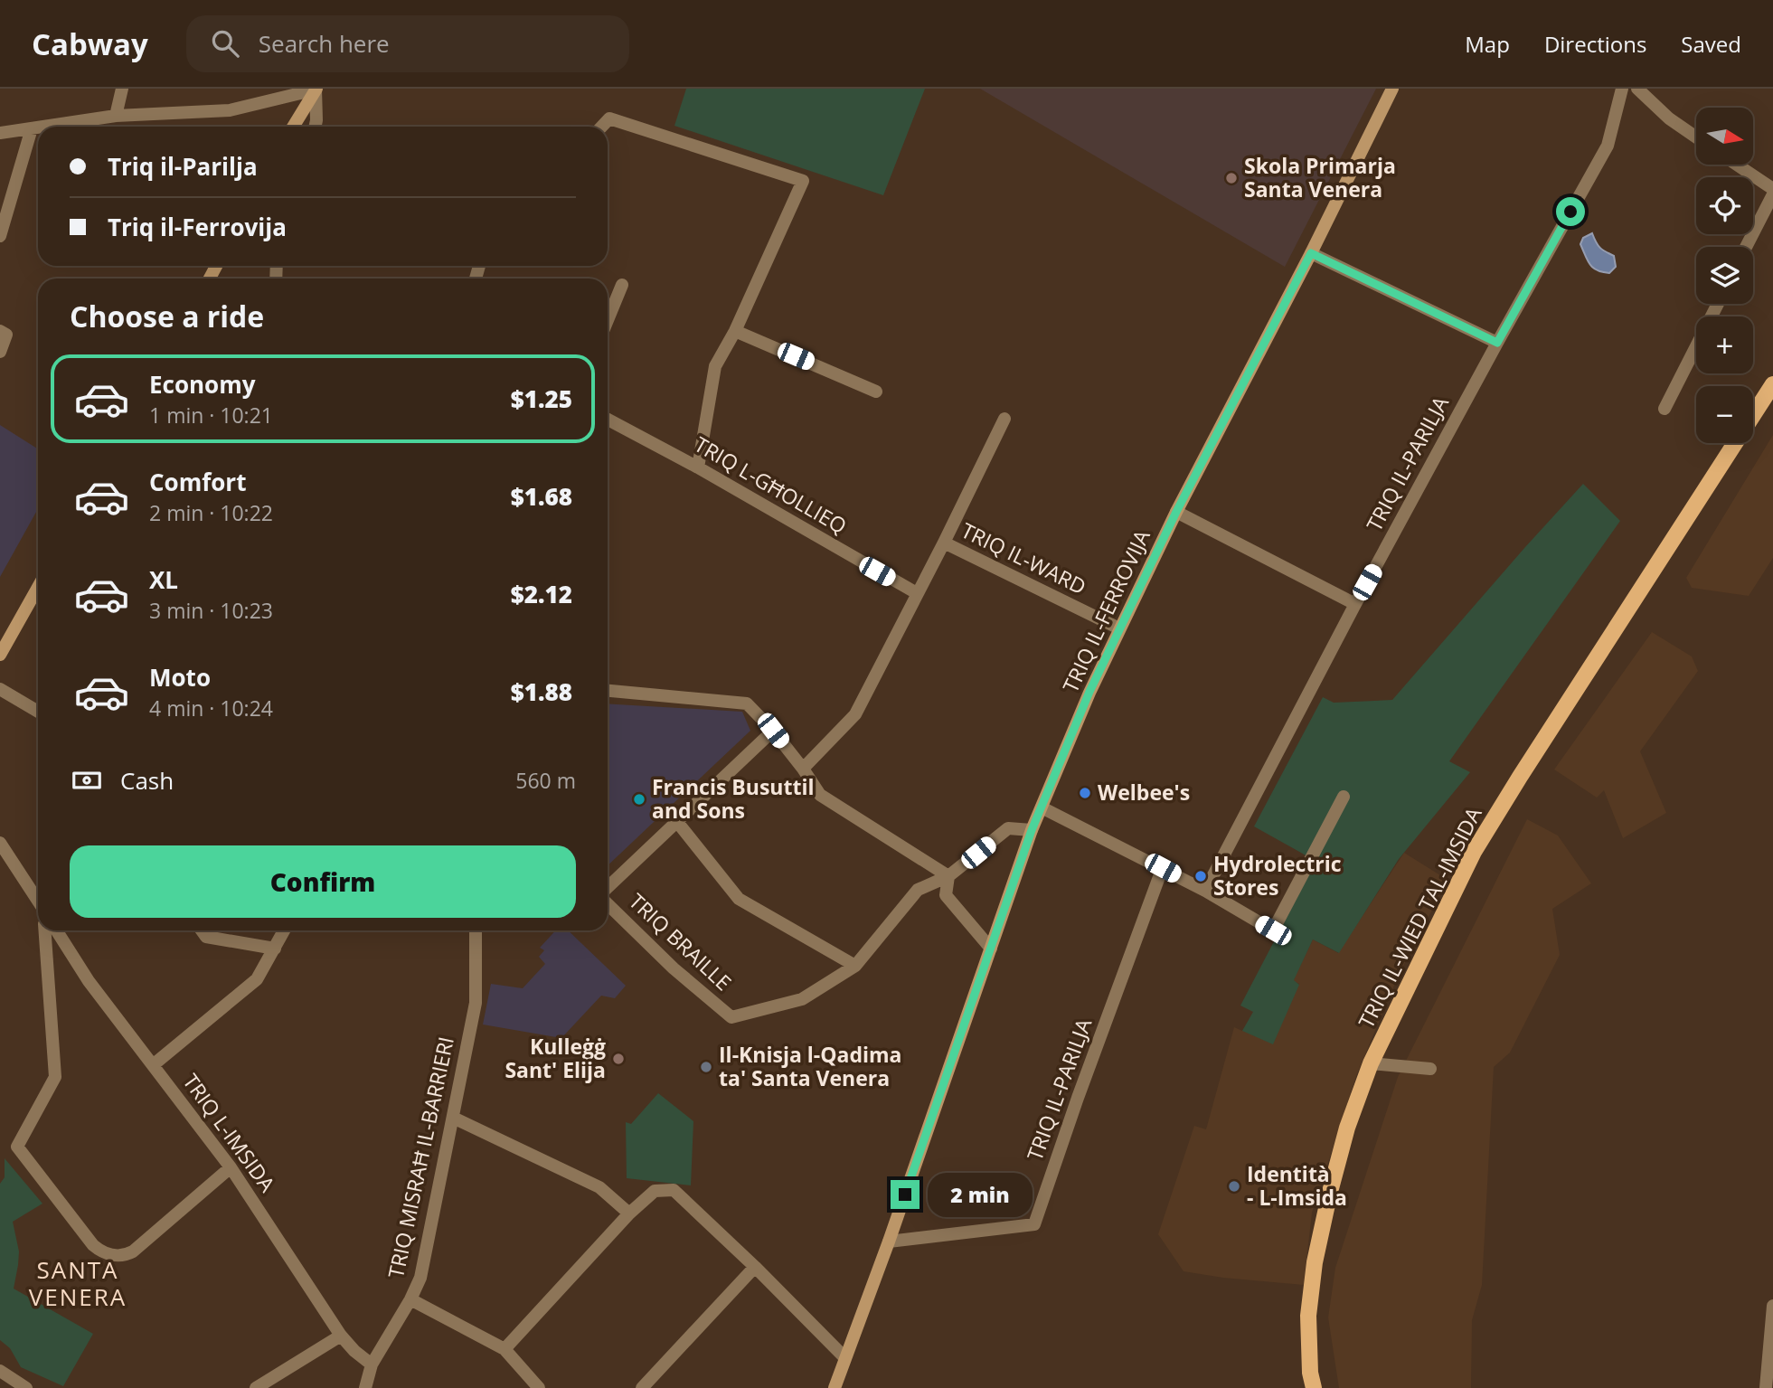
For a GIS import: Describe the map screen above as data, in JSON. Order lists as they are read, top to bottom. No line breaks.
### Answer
{"streets":{"main road":["TRIQ IL-FERROVIJA","TRIQ IL-WIED TAL-IMSIDA"],"street":["TRIQ IL-PARILJA","TRIQ L-GĦOLLIEQ","TRIQ IL-WARD","TRIQ BRAILLE","TRIQ L-IMSIDA","TRIQ MISRAĦ IL-BARRIERI"]},"crossings":[["TRIQ IL-PARILJA","TRIQ IL-FERROVIJA"],["TRIQ IL-WARD","TRIQ IL-FERROVIJA"],["TRIQ L-IMSIDA","TRIQ MISRAĦ IL-BARRIERI"]],"districts":["SANTA VENERA"],"places":["Skola Primarja Santa Venera","Welbee's","Francis Busuttil and Sons","Hydrolectric Stores","Kulleġġ Sant' Elija","Il-Knisja l-Qadima ta' Santa Venera","Identità - L-Imsida"],"north":"right","page":{"header":"Cabway","search":"Search here","nav":["Map","Directions","Saved"],"map_buttons":["+","−"],"banner":["Triq il-Parilja","Triq il-Ferrovija"],"heading":"Choose a ride","list":[{"name":"Economy","note":"1 min · 10:21","value":"$1.25"},{"name":"Comfort","note":"2 min · 10:22","value":"$1.68"},{"name":"XL","note":"3 min · 10:23","value":"$2.12"},{"name":"Moto","note":"4 min · 10:24","value":"$1.88"}],"pay":["Cash","560 m"],"buttons":"Confirm","bubble":"2 min"}}
